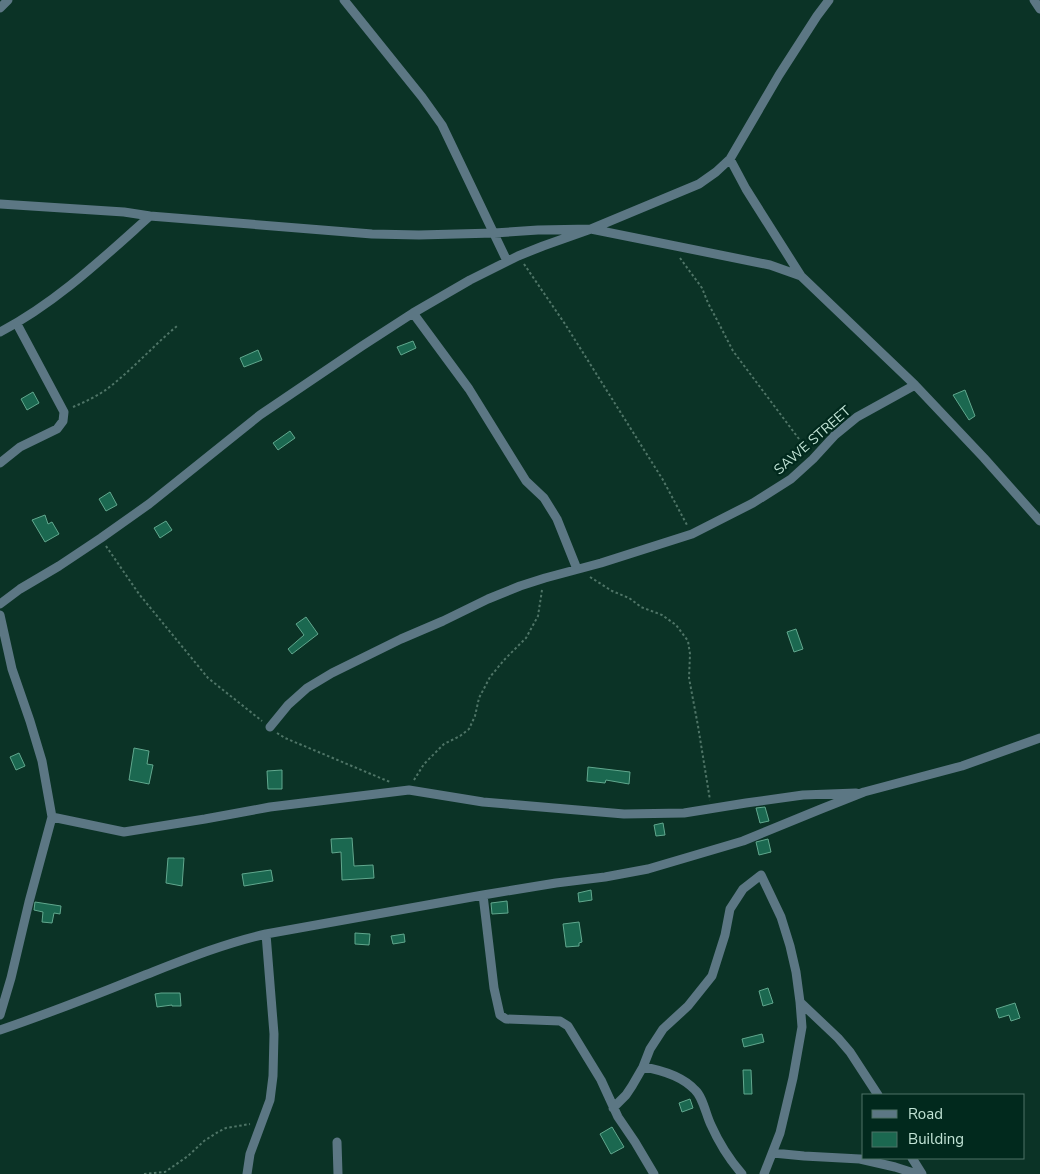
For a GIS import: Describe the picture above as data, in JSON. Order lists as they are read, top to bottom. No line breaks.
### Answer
{"streets":{"street":["SAWE STREET"]},"legend":["Road","Building"]}
